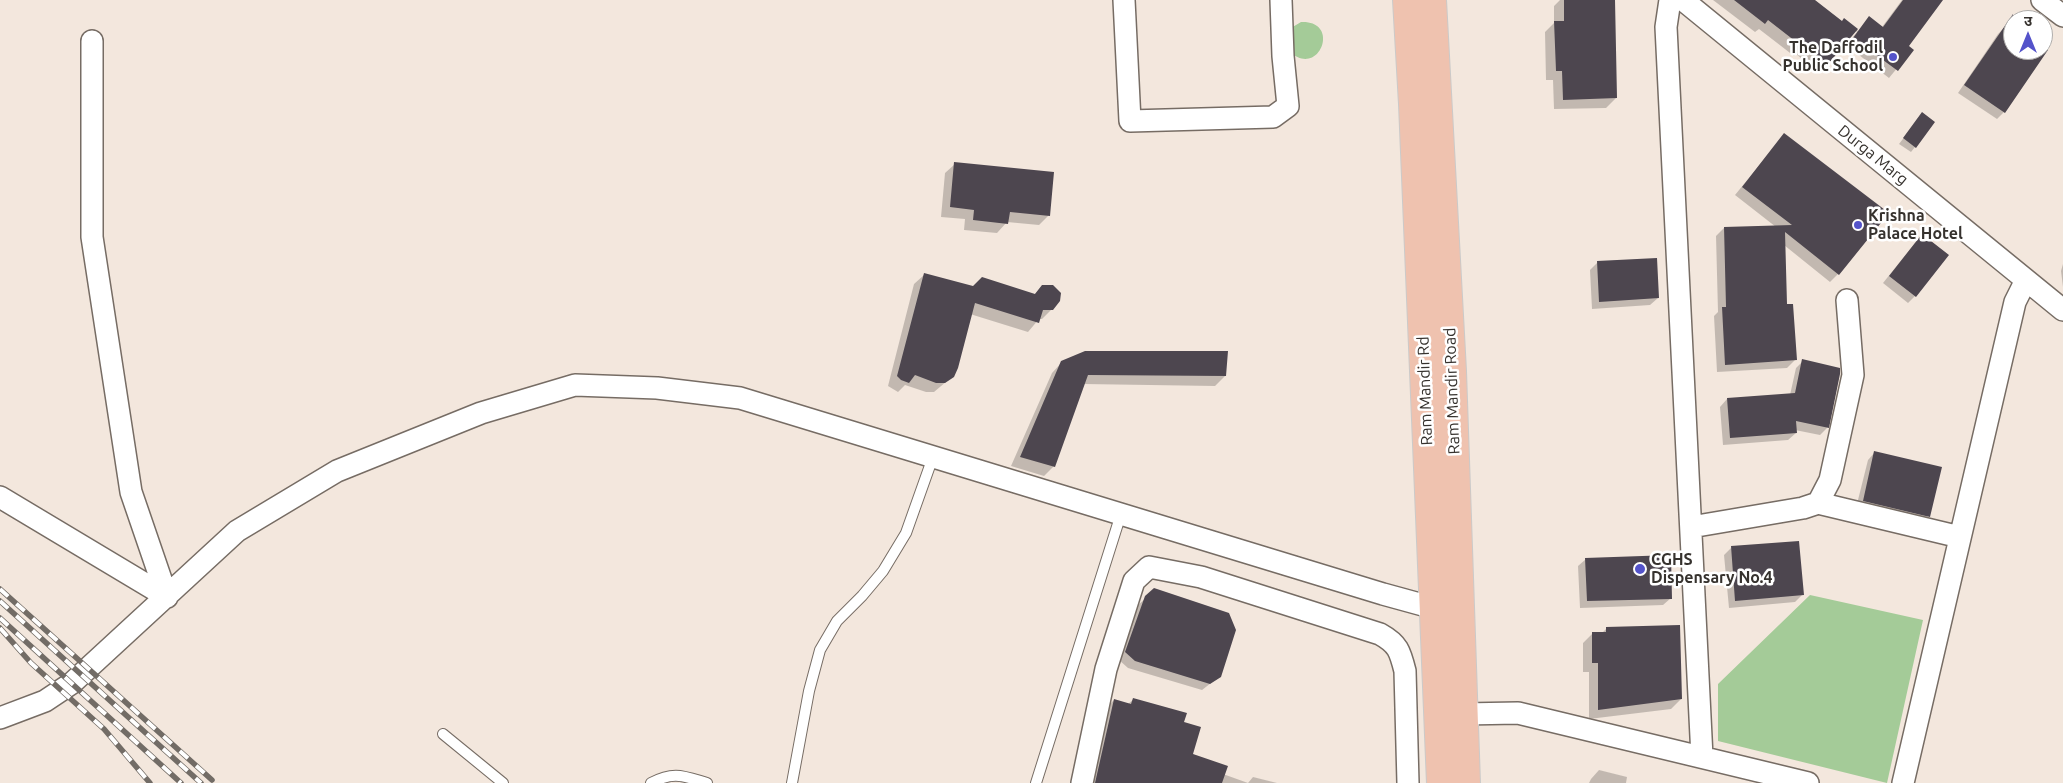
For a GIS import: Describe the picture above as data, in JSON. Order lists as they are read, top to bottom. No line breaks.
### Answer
{"streets":{"main road":["Ram Mandir Rd","Ram Mandir Road"],"street":["Durga Marg"]},"places":["The Daffodil Public School","Krishna Palace Hotel","CGHS Dispensary No.4"],"north":"top"}
